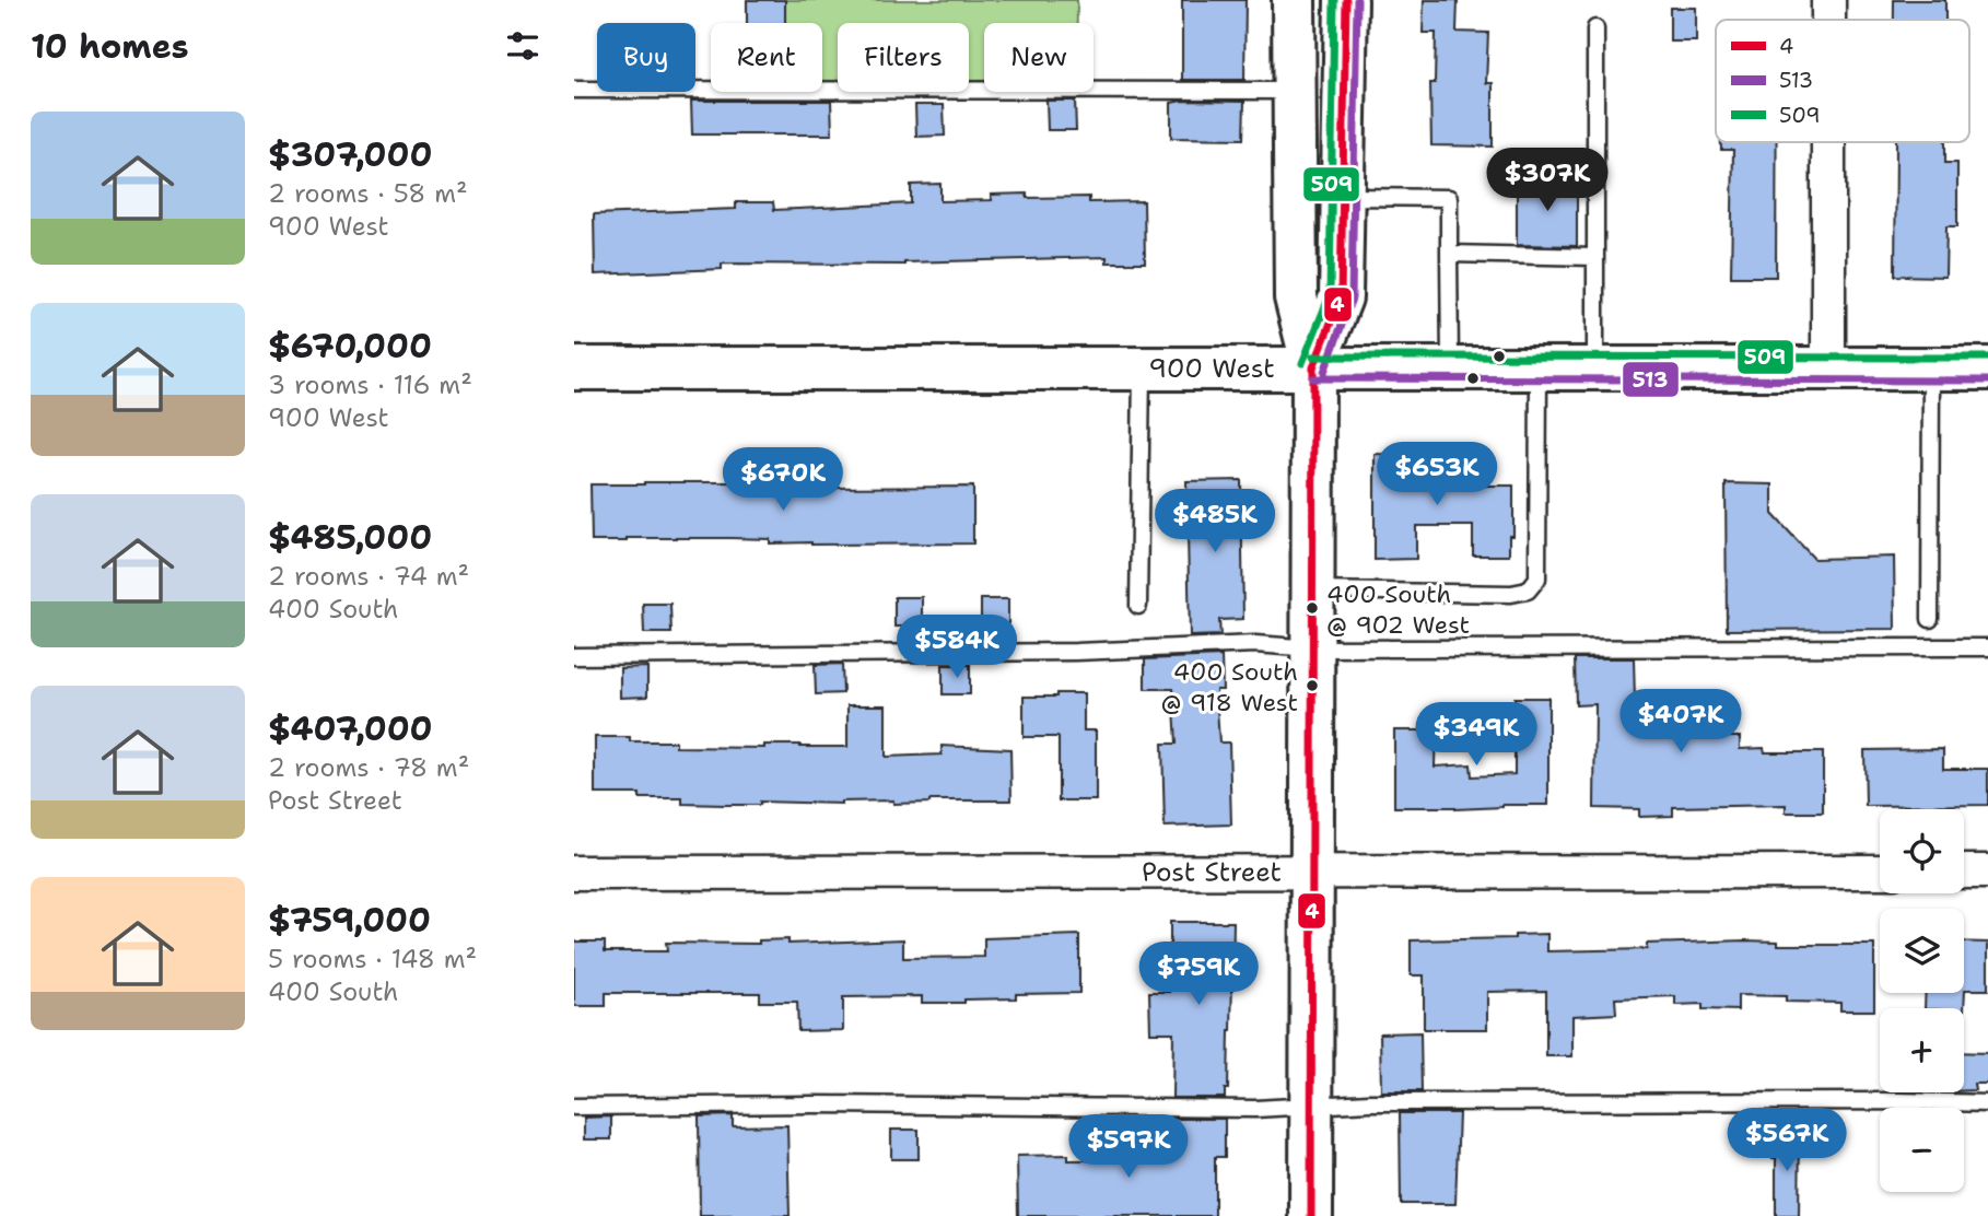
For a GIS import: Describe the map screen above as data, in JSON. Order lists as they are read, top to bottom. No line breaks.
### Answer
{"streets":{"main road":["900 West"],"street":["Post Street"]},"places":["400 South @ 902 West","400 South @ 918 West"],"lines":["transit line 4","transit line 513","transit line 509"],"legend":["4","513","509"],"page":{"heading":"10 homes","chip":["Buy","Rent","Filters","New"],"list":[{"name":"$307,000","note":"2 rooms · 58 m² · 900 West"},{"name":"$670,000","note":"3 rooms · 116 m² · 900 West"},{"name":"$485,000","note":"2 rooms · 74 m² · 400 South"},{"name":"$407,000","note":"2 rooms · 78 m² · Post Street"},{"name":"$759,000","note":"5 rooms · 148 m² · 400 South"}],"price":["$307K","$653K","$670K","$485K","$584K","$407K","$349K","$759K","$567K","$597K"],"map_buttons":["+","−"]}}
